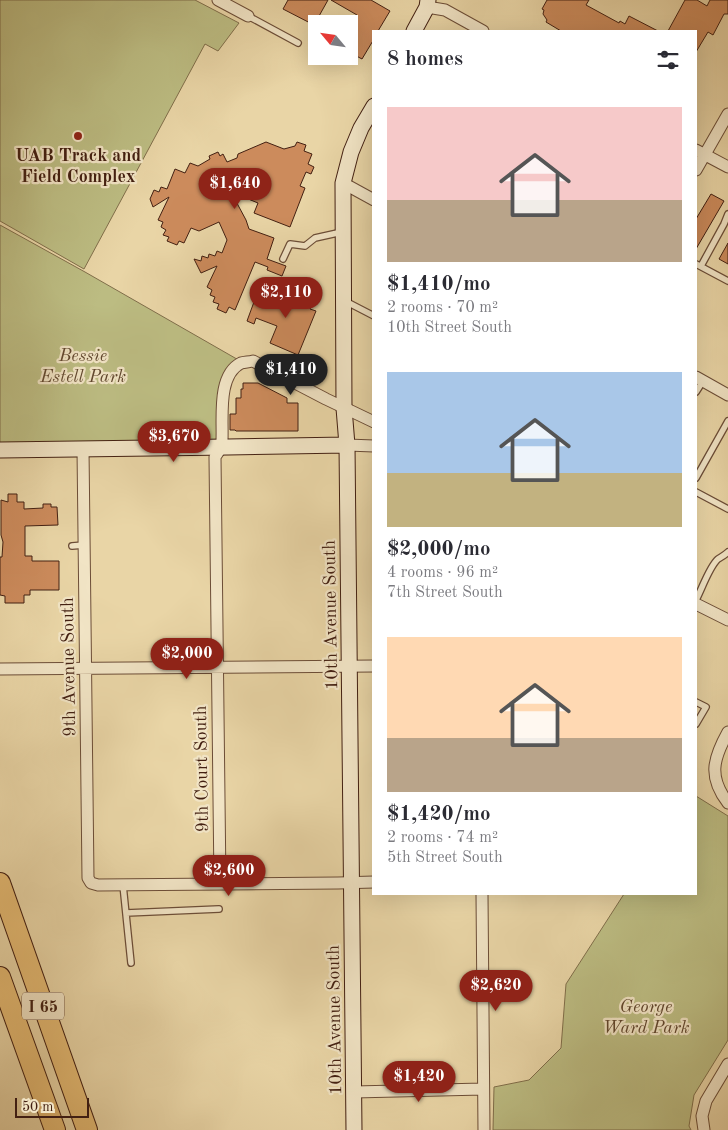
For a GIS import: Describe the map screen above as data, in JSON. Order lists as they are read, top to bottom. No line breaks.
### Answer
{"streets":{"highway":["I 65"],"street":["10th Avenue South","9th Avenue South","9th Court South"]},"crossings":[["10th Avenue South","9th Court South"]],"parks":["Bessie Estell Park","George Ward Park"],"places":["UAB Track and Field Complex"],"scale_bar":"50 m","north":"top left","page":{"heading":"8 homes","list":[{"name":"$1,410/mo","note":"2 rooms · 70 m² · 10th Street South"},{"name":"$2,000/mo","note":"4 rooms · 96 m² · 7th Street South"},{"name":"$1,420/mo","note":"2 rooms · 74 m² · 5th Street South"}],"price":["$1,640","$2,110","$1,410","$3,670","$2,000","$2,600","$2,620","$1,420"],"scale":"50 m"}}
